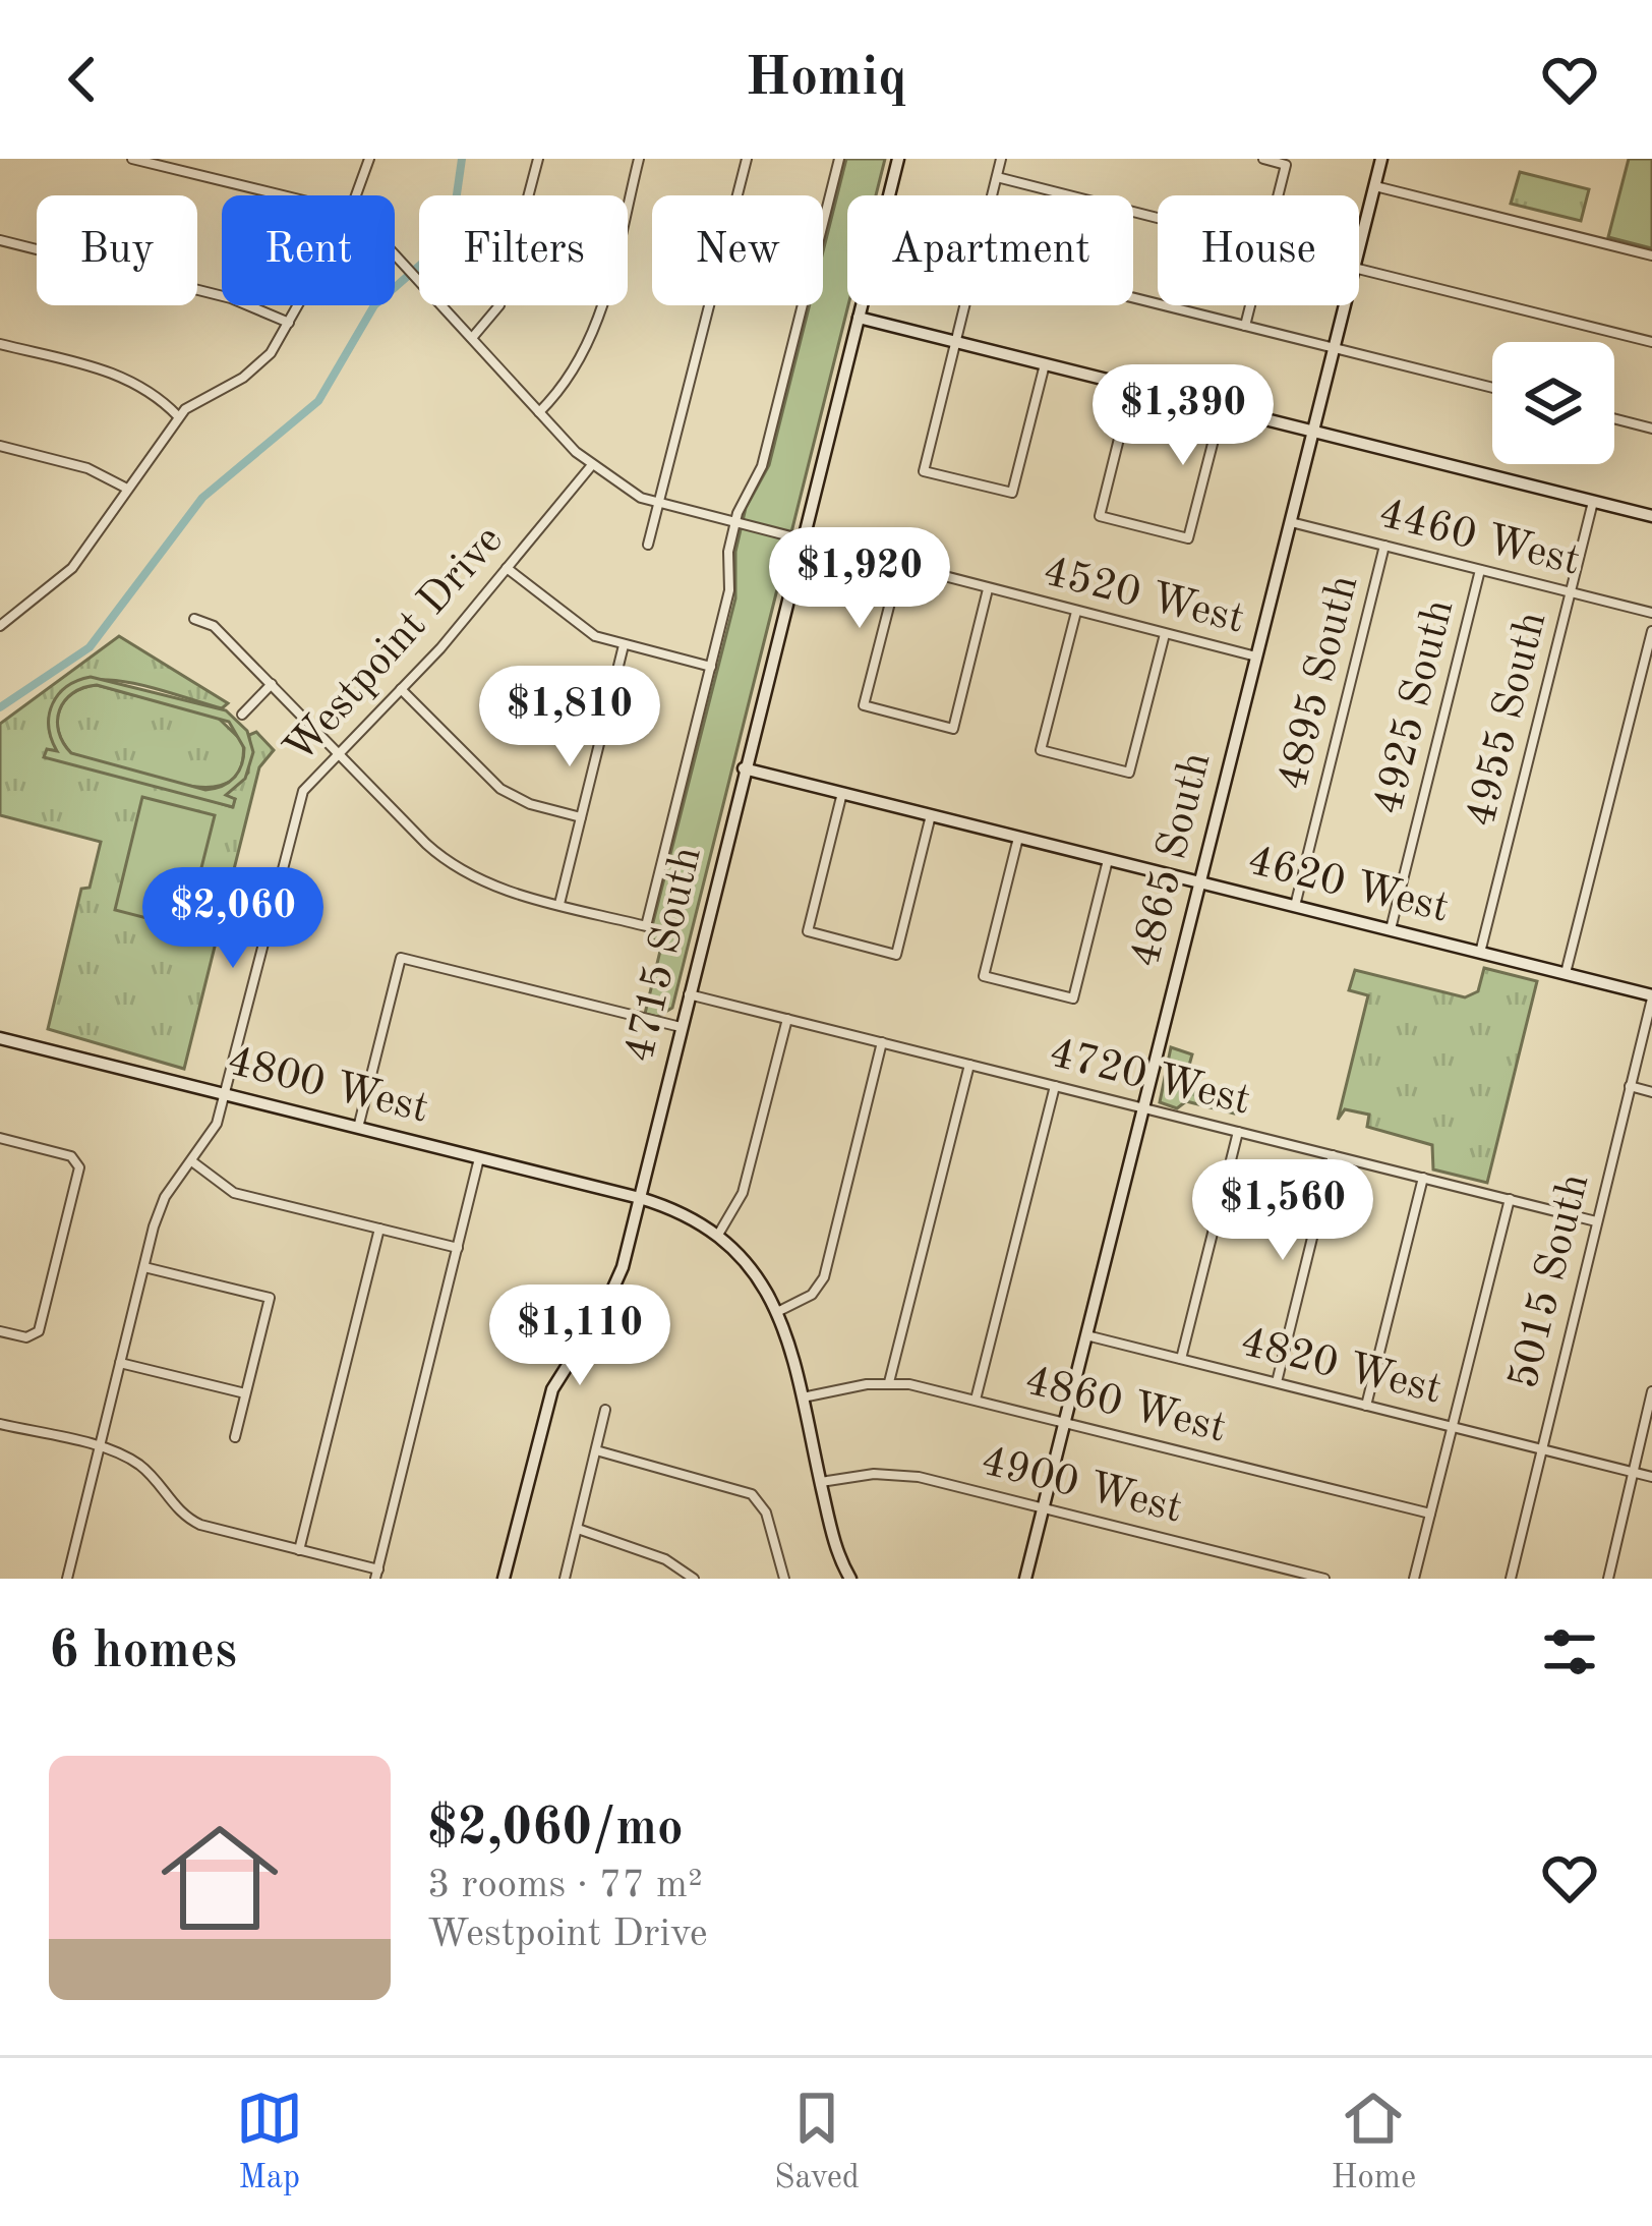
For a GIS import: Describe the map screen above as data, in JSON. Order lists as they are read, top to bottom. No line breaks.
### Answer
{"streets":{"street":["4460 West","4520 West","Westpoint Drive","4895 South","4925 South","4955 South","4865 South","4620 West","4715 South","4720 West","4800 West","5015 South","4820 West","4860 West","4900 West"]},"crossings":[["4460 West","4895 South"],["4460 West","4925 South"],["4460 West","4955 South"],["4460 West","4865 South"],["4520 West","Westpoint Drive"],["4520 West","4865 South"],["4520 West","4715 South"],["Westpoint Drive","4800 West"],["4895 South","4620 West"],["4925 South","4620 West"],["4955 South","4620 West"],["4865 South","4620 West"],["4865 South","4720 West"],["4865 South","4820 West"],["4865 South","4860 West"],["4865 South","4900 West"],["4620 West","4715 South"],["4620 West","5015 South"],["4715 South","4720 West"],["4715 South","4800 West"],["4720 West","5015 South"],["5015 South","4820 West"]],"page":{"header":"Homiq","chip":["Buy","Rent","Filters","New","Apartment","House"],"price":["$1,390","$1,920","$1,810","$2,060","$1,560","$1,110"],"heading":"6 homes","list":[{"name":"$2,060/mo","note":"3 rooms · 77 m² · Westpoint Drive"}],"tabs":["Map","Saved","Home"]}}
